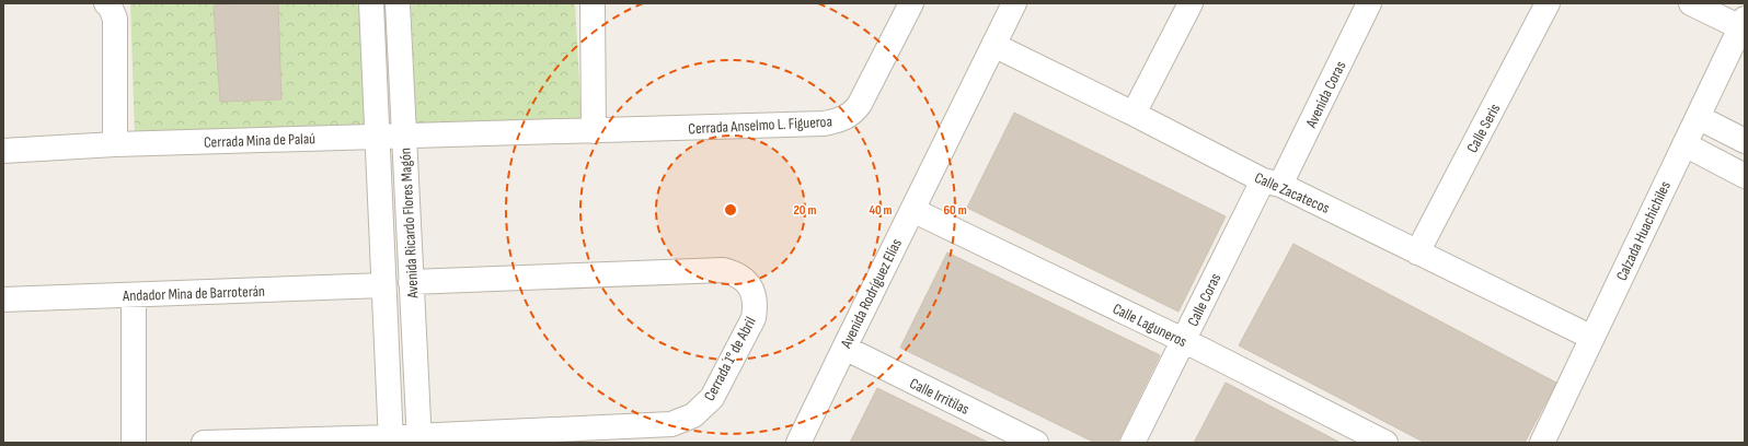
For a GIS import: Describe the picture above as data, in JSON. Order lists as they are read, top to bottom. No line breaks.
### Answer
{"streets":{"street":["Avenida Coras","Cerrada Anselmo L. Figueroa","Calle Seris","Cerrada Mina de Palaú","Calle Zacatecos","Avenida Ricardo Flores Magón","Calzada Huachichiles","Andador Mina de Barroterán","Avenida Rodríguez Elías","Calle Coras","Calle Laguneros","Cerrada 1° de Abril","Calle Irritilas"]},"crossings":[["Avenida Coras","Calle Zacatecos"],["Avenida Coras","Calle Coras"],["Cerrada Anselmo L. Figueroa","Cerrada Mina de Palaú"],["Cerrada Anselmo L. Figueroa","Avenida Ricardo Flores Magón"],["Calle Seris","Calle Zacatecos"],["Cerrada Mina de Palaú","Avenida Ricardo Flores Magón"],["Calle Zacatecos","Calzada Huachichiles"],["Calle Zacatecos","Avenida Rodríguez Elías"],["Calle Zacatecos","Calle Coras"],["Avenida Ricardo Flores Magón","Andador Mina de Barroterán"],["Avenida Ricardo Flores Magón","Cerrada 1° de Abril"],["Avenida Rodríguez Elías","Calle Laguneros"],["Avenida Rodríguez Elías","Calle Irritilas"],["Calle Coras","Calle Laguneros"]],"rings":["20 m","40 m","60 m"]}
